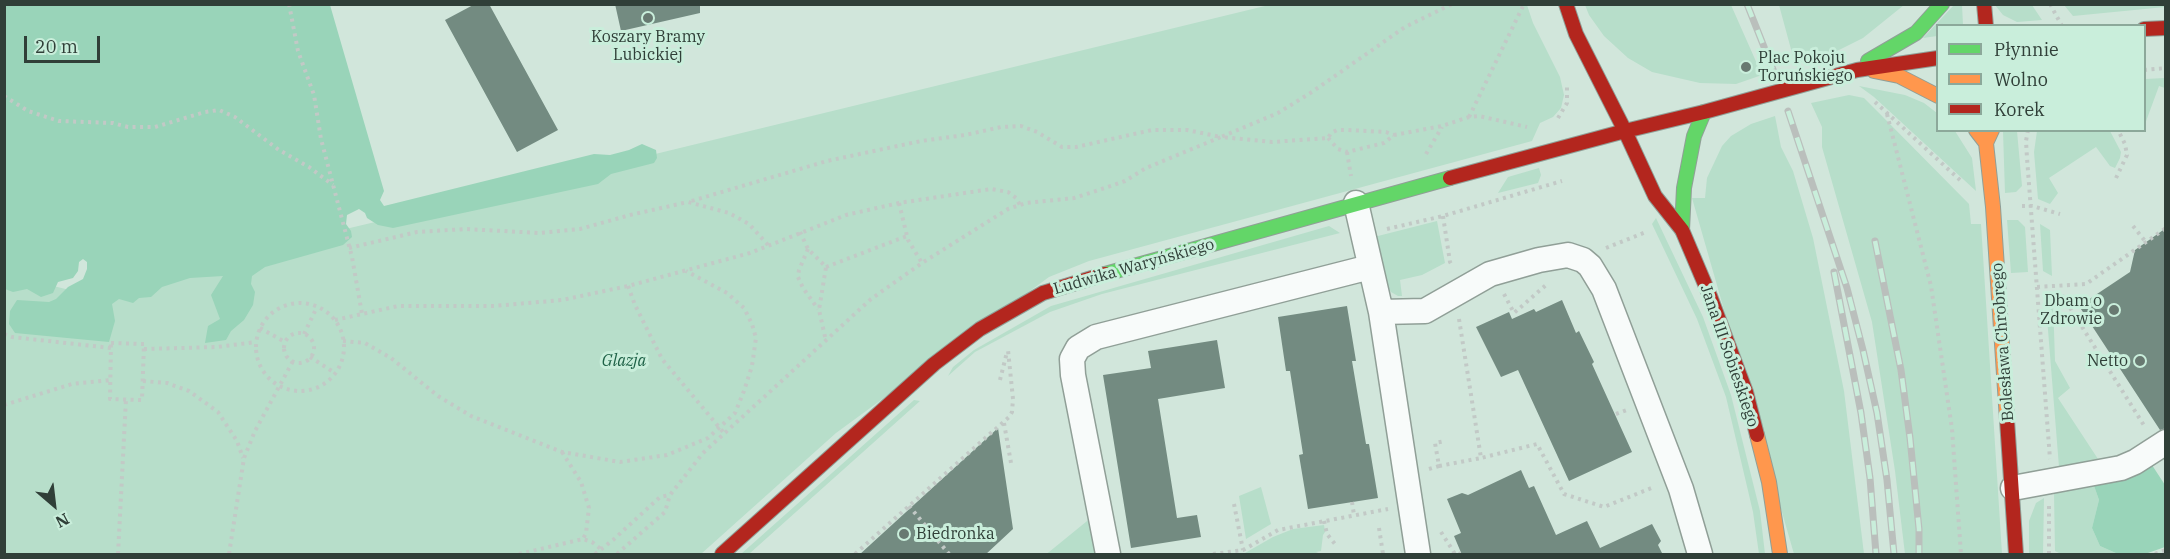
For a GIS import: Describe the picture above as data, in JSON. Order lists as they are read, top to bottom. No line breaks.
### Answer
{"streets":{"street":["Ludwika Waryńskiego","Bolesława Chrobrego","Jana III Sobieskiego"]},"crossings":[["Ludwika Waryńskiego","Jana III Sobieskiego"]],"parks":["Glazja"],"places":["Koszary Bramy Lubickiej","Plac Pokoju Toruńskiego","Dbam o Zdrowie","Netto","Biedronka"],"legend":["Płynnie","Wolno","Korek"],"scale_bar":"20 m","north":"bottom right"}
